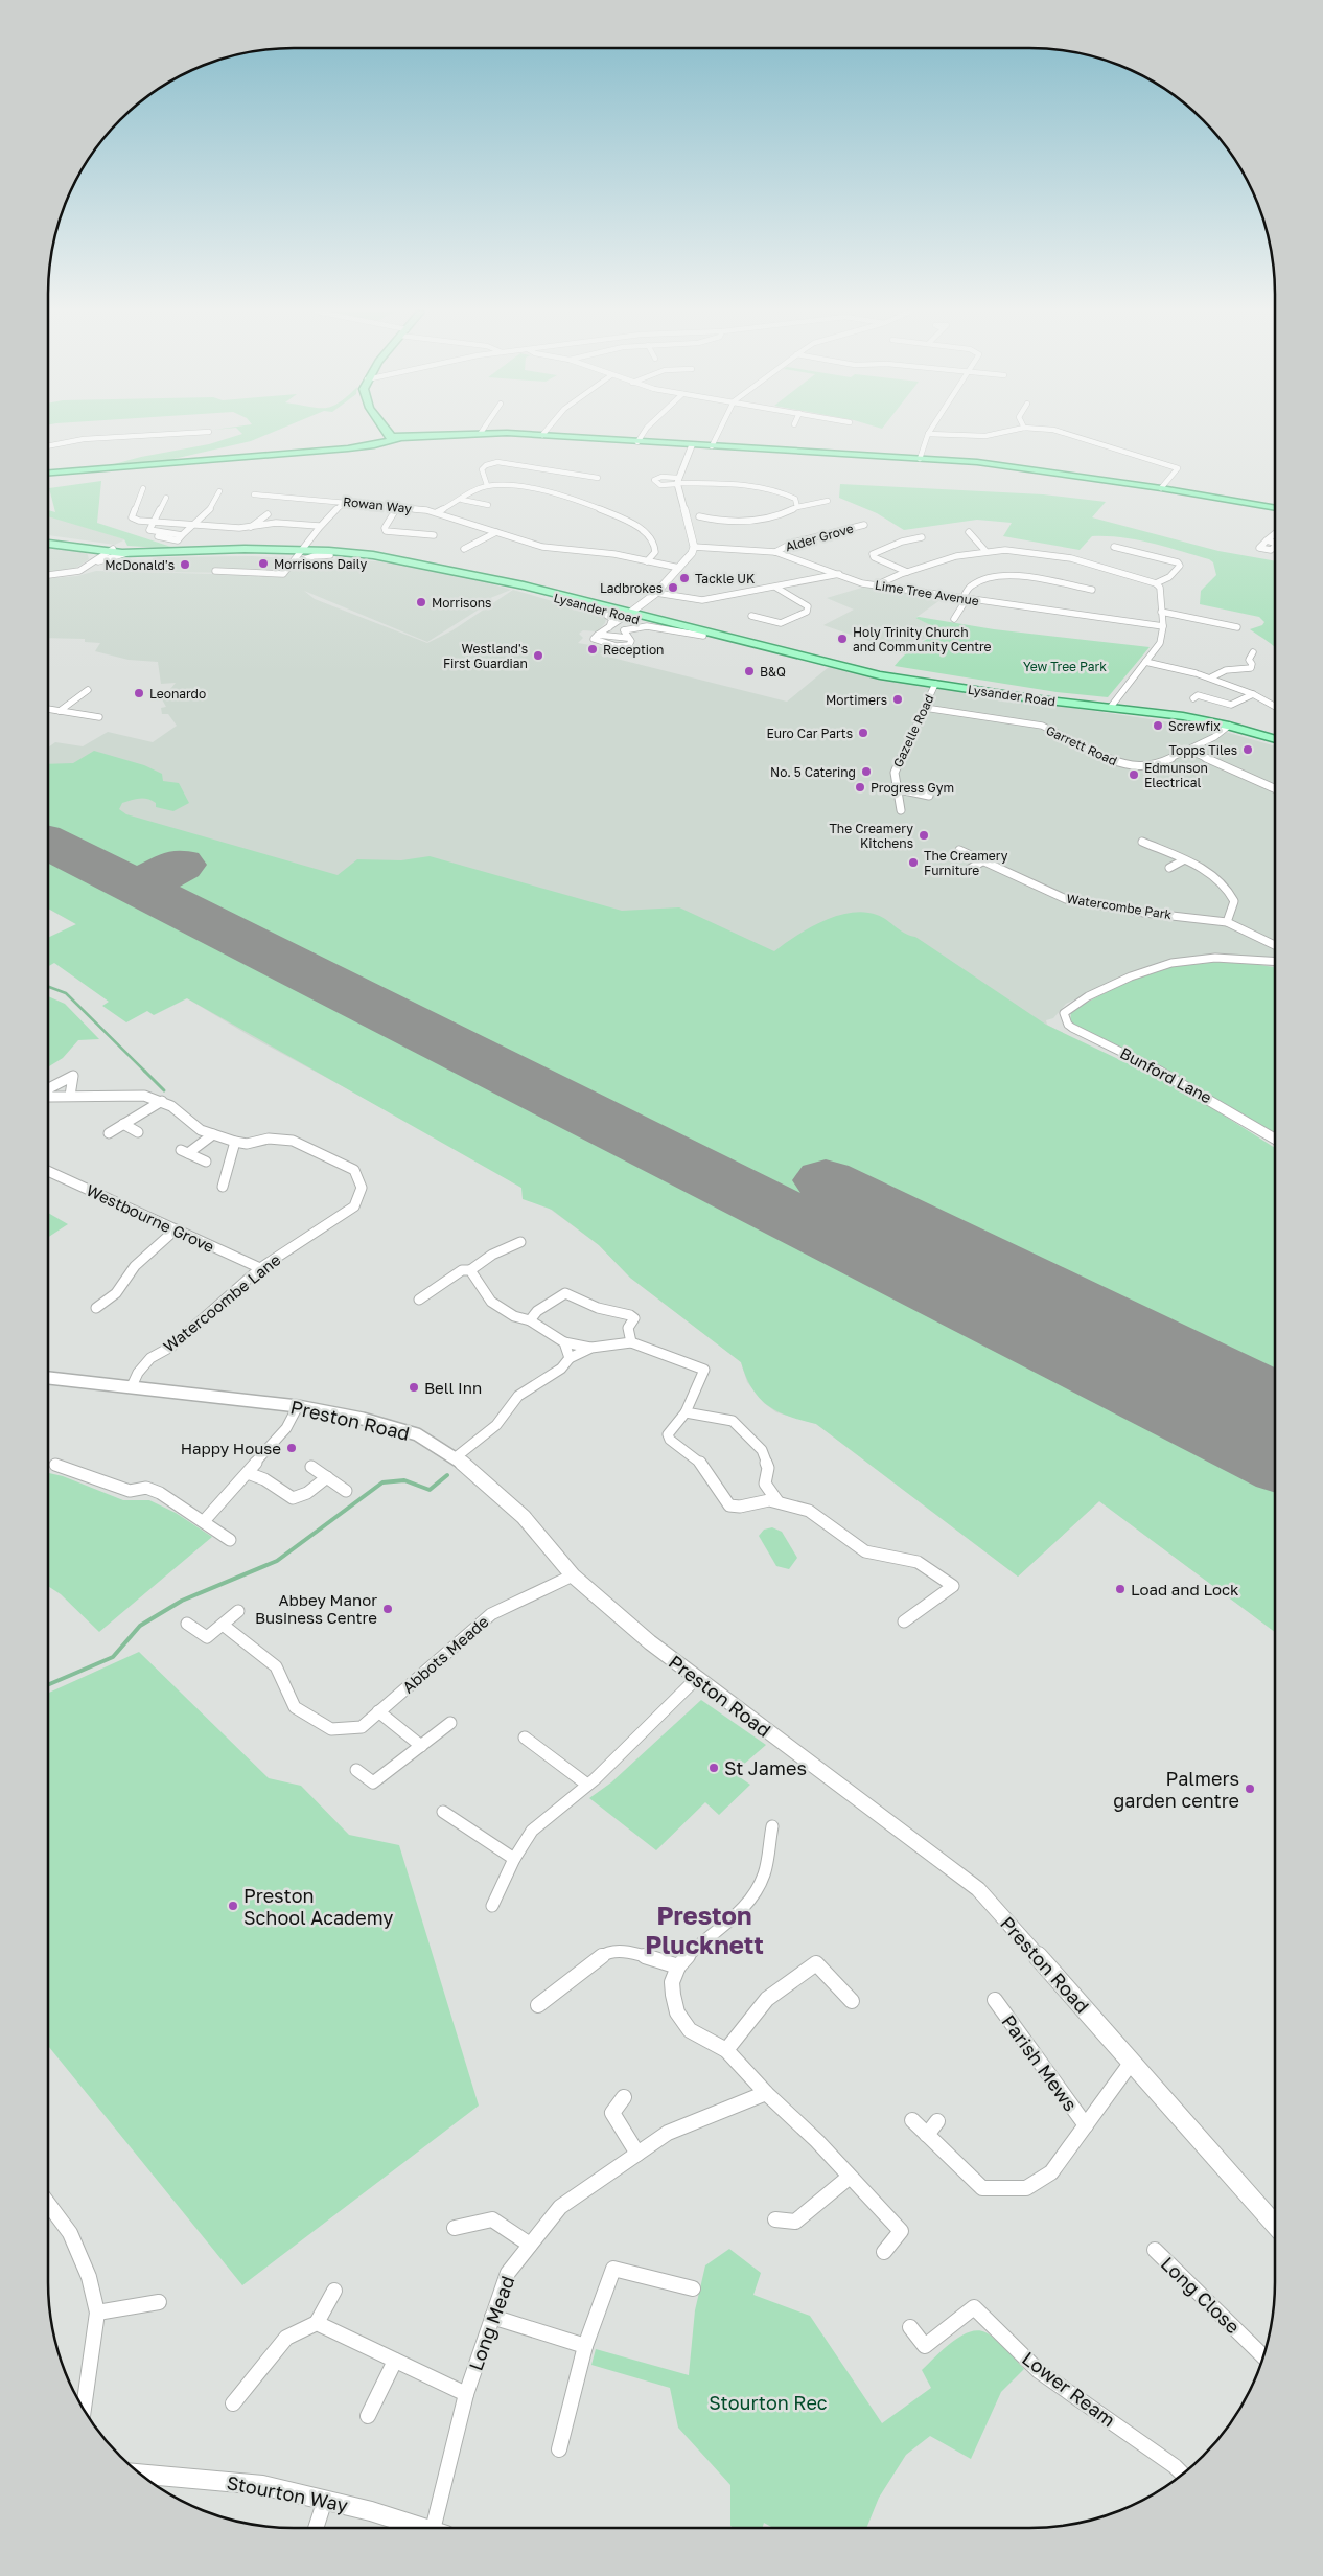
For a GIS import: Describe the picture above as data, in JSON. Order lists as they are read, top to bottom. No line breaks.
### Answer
{"streets":{"main road":["Lysander Road"],"street":["Rowan Way","Alder Grove","Lime Tree Avenue","Gazelle Road","Garrett Road","Watercombe Park","Bunford Lane","Westbourne Grove","Watercoombe Lane","Preston Road","Abbots Meade","Parish Mews","Long Close","Long Mead","Lower Ream","Stourton Way"]},"crossings":[["Alder Grove","Lime Tree Avenue"],["Lysander Road","Gazelle Road"],["Lysander Road","Garrett Road"],["Gazelle Road","Garrett Road"],["Westbourne Grove","Watercoombe Lane"],["Watercoombe Lane","Preston Road"],["Preston Road","Abbots Meade"]],"districts":["Preston Plucknett"],"parks":["Yew Tree Park","Stourton Rec"],"places":["Morrisons Daily","McDonald's","Tackle UK","Ladbrokes","Morrisons","Holy Trinity Church and Community Centre","Reception","Westland's First Guardian","B&Q","Leonardo","Mortimers","Screwfix","Euro Car Parts","Topps Tiles","No. 5 Catering","Edmunson Electrical","Progress Gym","The Creamery Kitchens","The Creamery Furniture","Bell Inn","Happy House","Load and Lock","Abbey Manor Business Centre","St James","Palmers garden centre","Preston School Academy"]}
